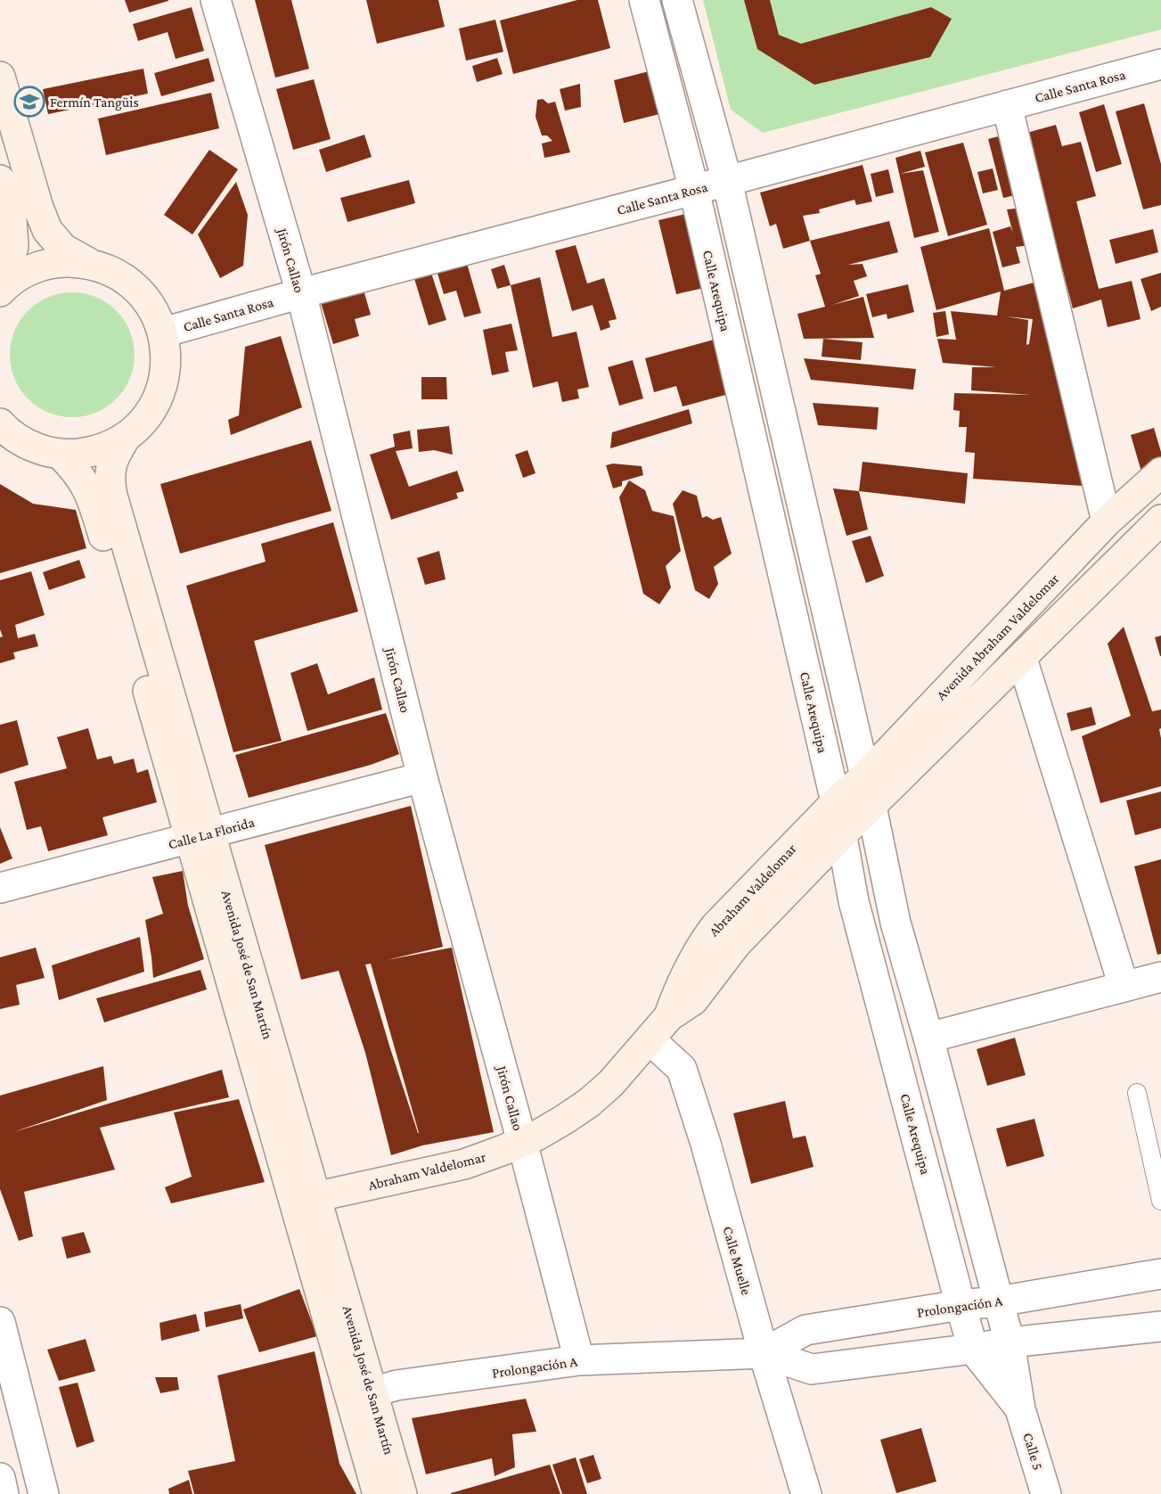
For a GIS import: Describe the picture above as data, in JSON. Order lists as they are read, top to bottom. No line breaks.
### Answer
{"streets":{"main road":["Avenida Abraham Valdelomar","Abraham Valdelomar","Avenida José de San Martín"],"street":["Calle Santa Rosa","Jirón Callao","Calle Arequipa","Calle La Florida","Calle Muelle","Prolongación A","Calle 5"]},"crossings":[["Calle Santa Rosa","Jirón Callao"],["Calle Santa Rosa","Calle Arequipa"],["Jirón Callao","Calle La Florida"],["Jirón Callao","Abraham Valdelomar"],["Jirón Callao","Prolongación A"],["Calle Arequipa","Avenida Abraham Valdelomar"],["Calle Arequipa","Abraham Valdelomar"],["Calle Arequipa","Prolongación A"],["Calle Arequipa","Calle 5"],["Avenida Abraham Valdelomar","Abraham Valdelomar"],["Calle La Florida","Avenida José de San Martín"],["Abraham Valdelomar","Avenida José de San Martín"],["Abraham Valdelomar","Calle Muelle"],["Avenida José de San Martín","Prolongación A"],["Calle Muelle","Prolongación A"]],"places":{"school or university":["Fermín Tangüis"]}}
